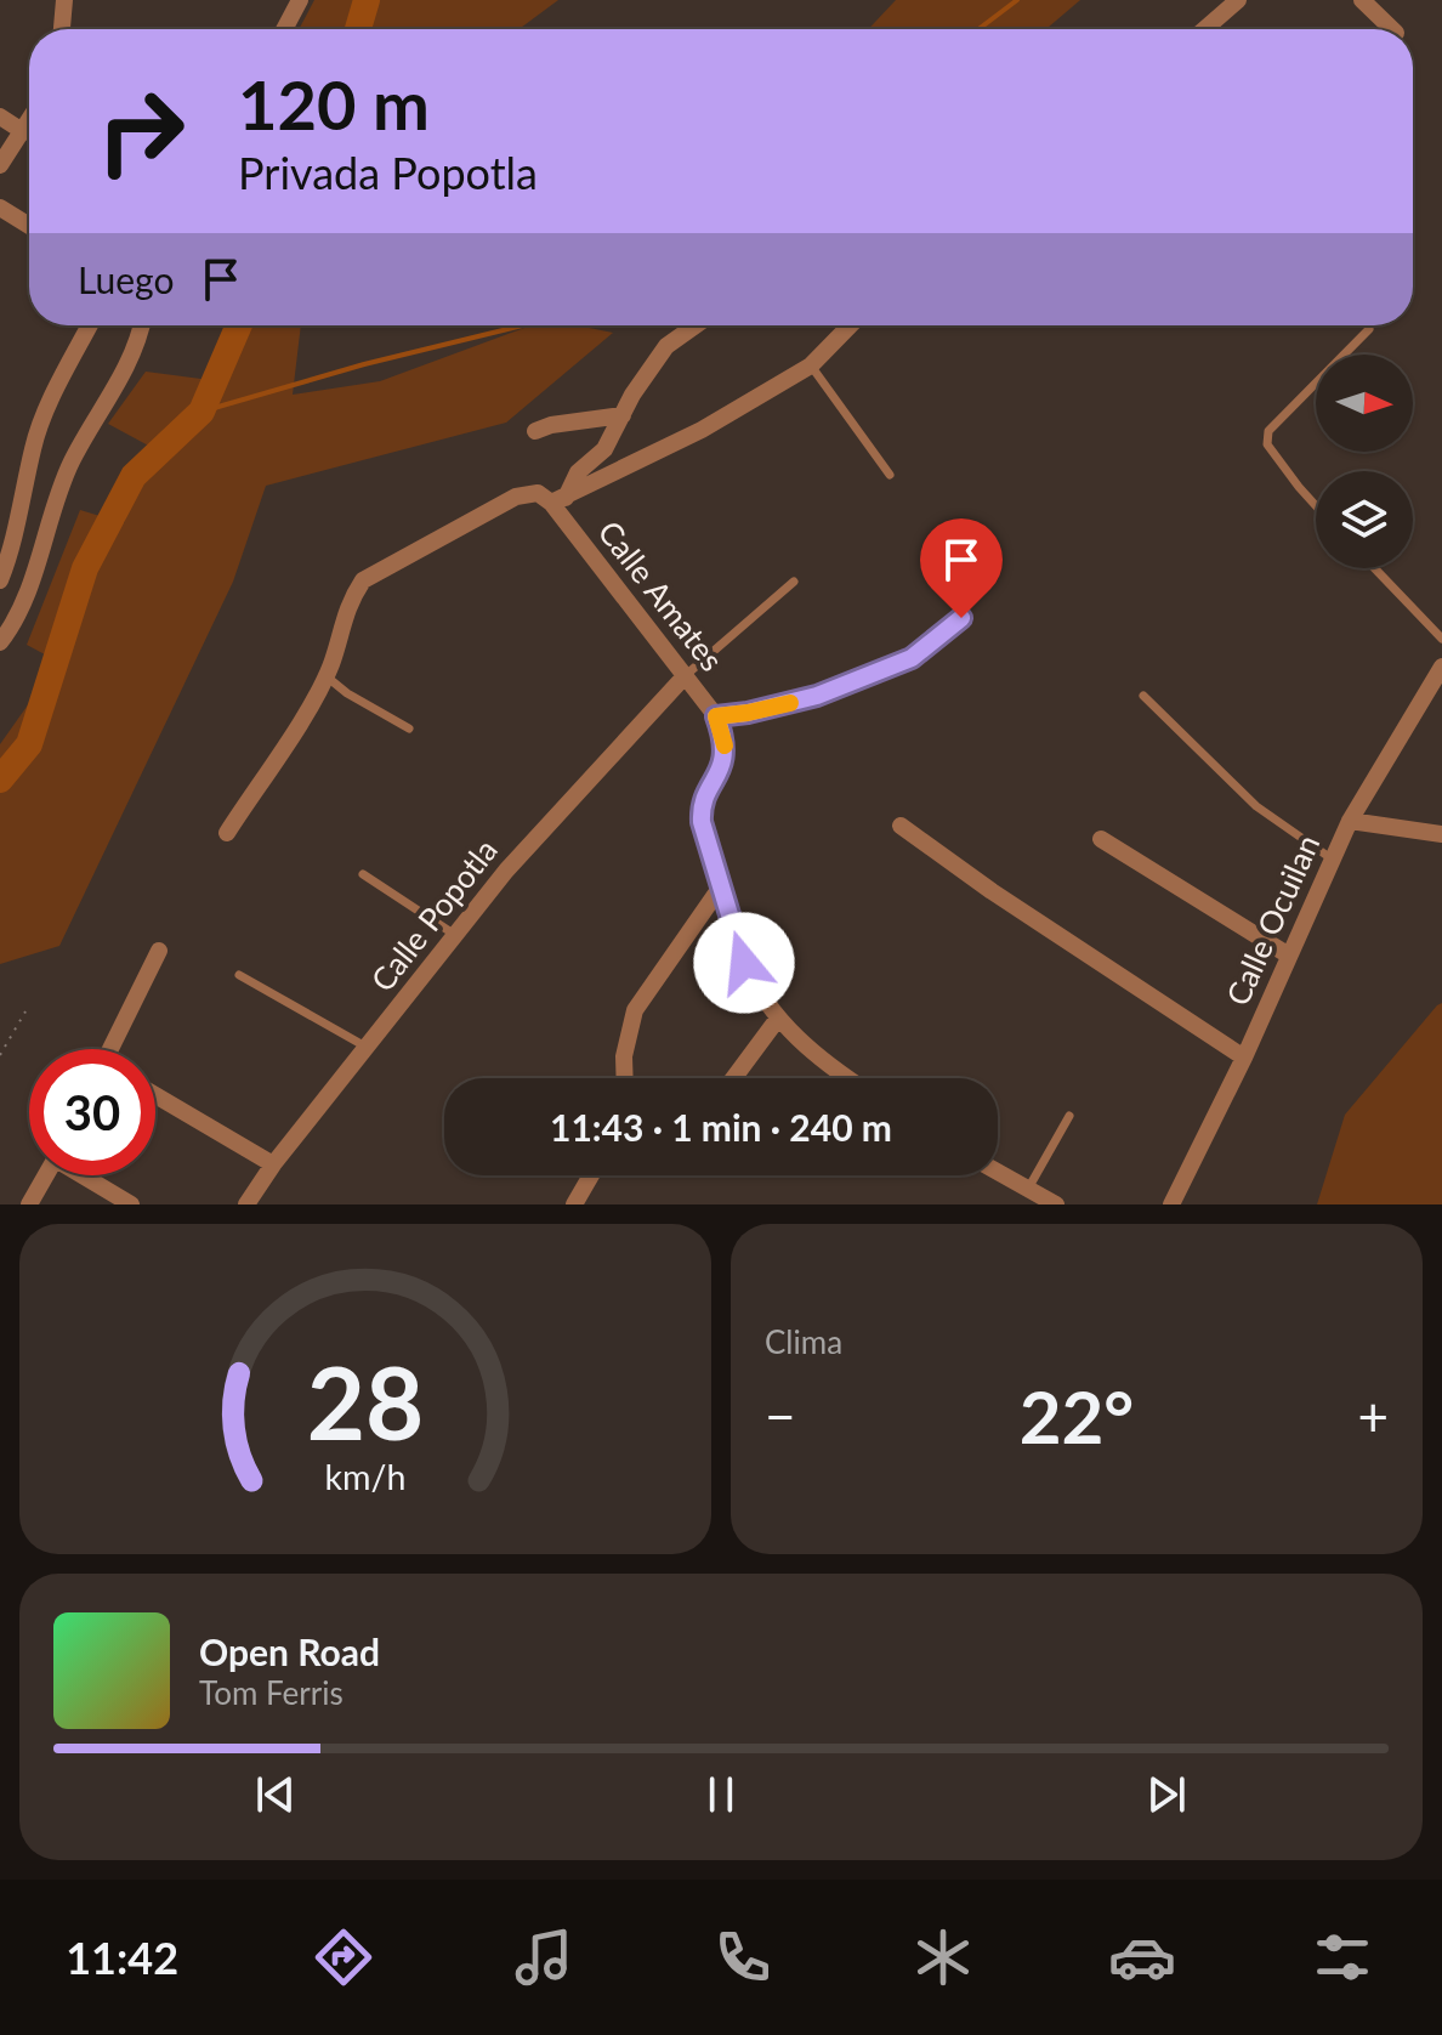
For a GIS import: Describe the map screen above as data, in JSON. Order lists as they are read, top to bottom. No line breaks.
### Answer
{"streets":{"street":["Calle Amates","Calle Popotla","Calle Ocuilan"]},"crossings":[["Calle Amates","Calle Popotla"]],"north":"right","page":{"turn":["120 m","Privada Popotla"],"then":"Luego","limit":"30","trip":"11:43 · 1 min · 240 m","tile":"Clima","heat":["−","22°","+"],"song":["Open Road","Tom Ferris"],"tabs":"11:42","gauge":["28","km/h"]}}
